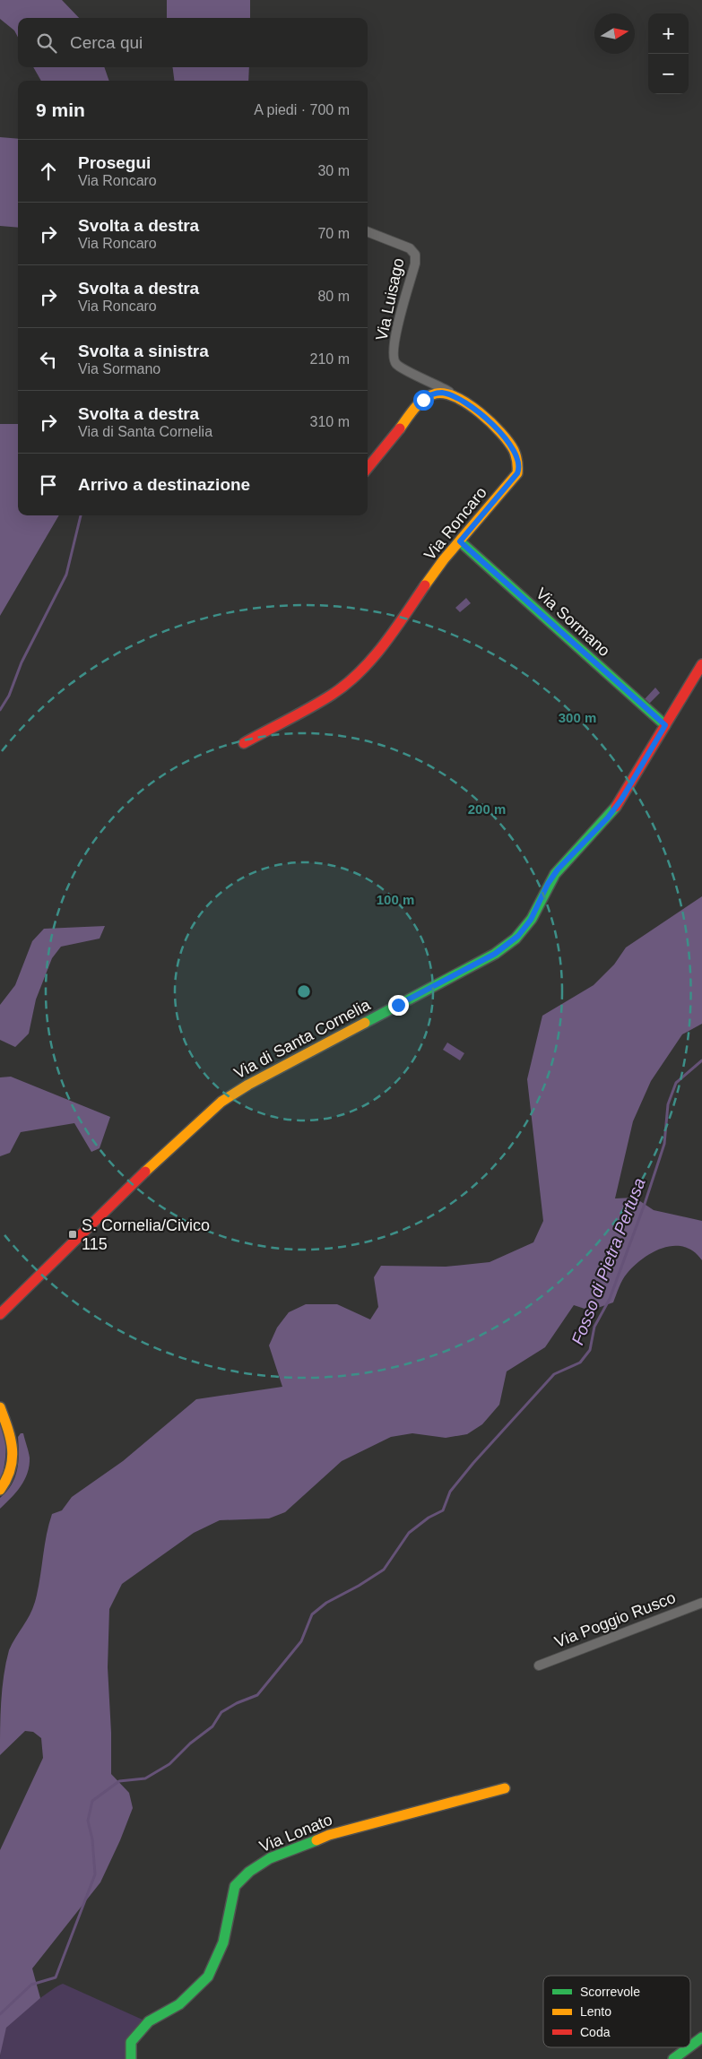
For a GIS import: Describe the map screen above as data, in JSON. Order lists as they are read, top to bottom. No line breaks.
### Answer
{"streets":{"street":["Via Luisago","Via Roncaro","Via Sormano","Via di Santa Cornelia","Via Poggio Rusco","Via Lonato"]},"crossings":[["Via Luisago","Via Roncaro"],["Via Roncaro","Via Sormano"],["Via Sormano","Via di Santa Cornelia"]],"water":["Fosso di Pietra Pertusa"],"places":{"transit":["S. Cornelia/Civico 115"]},"legend":["Scorrevole","Lento","Coda"],"north":"right","page":{"map_buttons":["+","−"],"search":"Cerca qui","heading":["9 min","A piedi · 700 m"],"list":[["Prosegui","Via Roncaro","30 m"],["Svolta a destra","Via Roncaro","70 m"],["Svolta a destra","Via Roncaro","80 m"],["Svolta a sinistra","Via Sormano","210 m"],["Svolta a destra","Via di Santa Cornelia","310 m"],"Arrivo a destinazione"]},"rings":["300 m","200 m","100 m"]}
